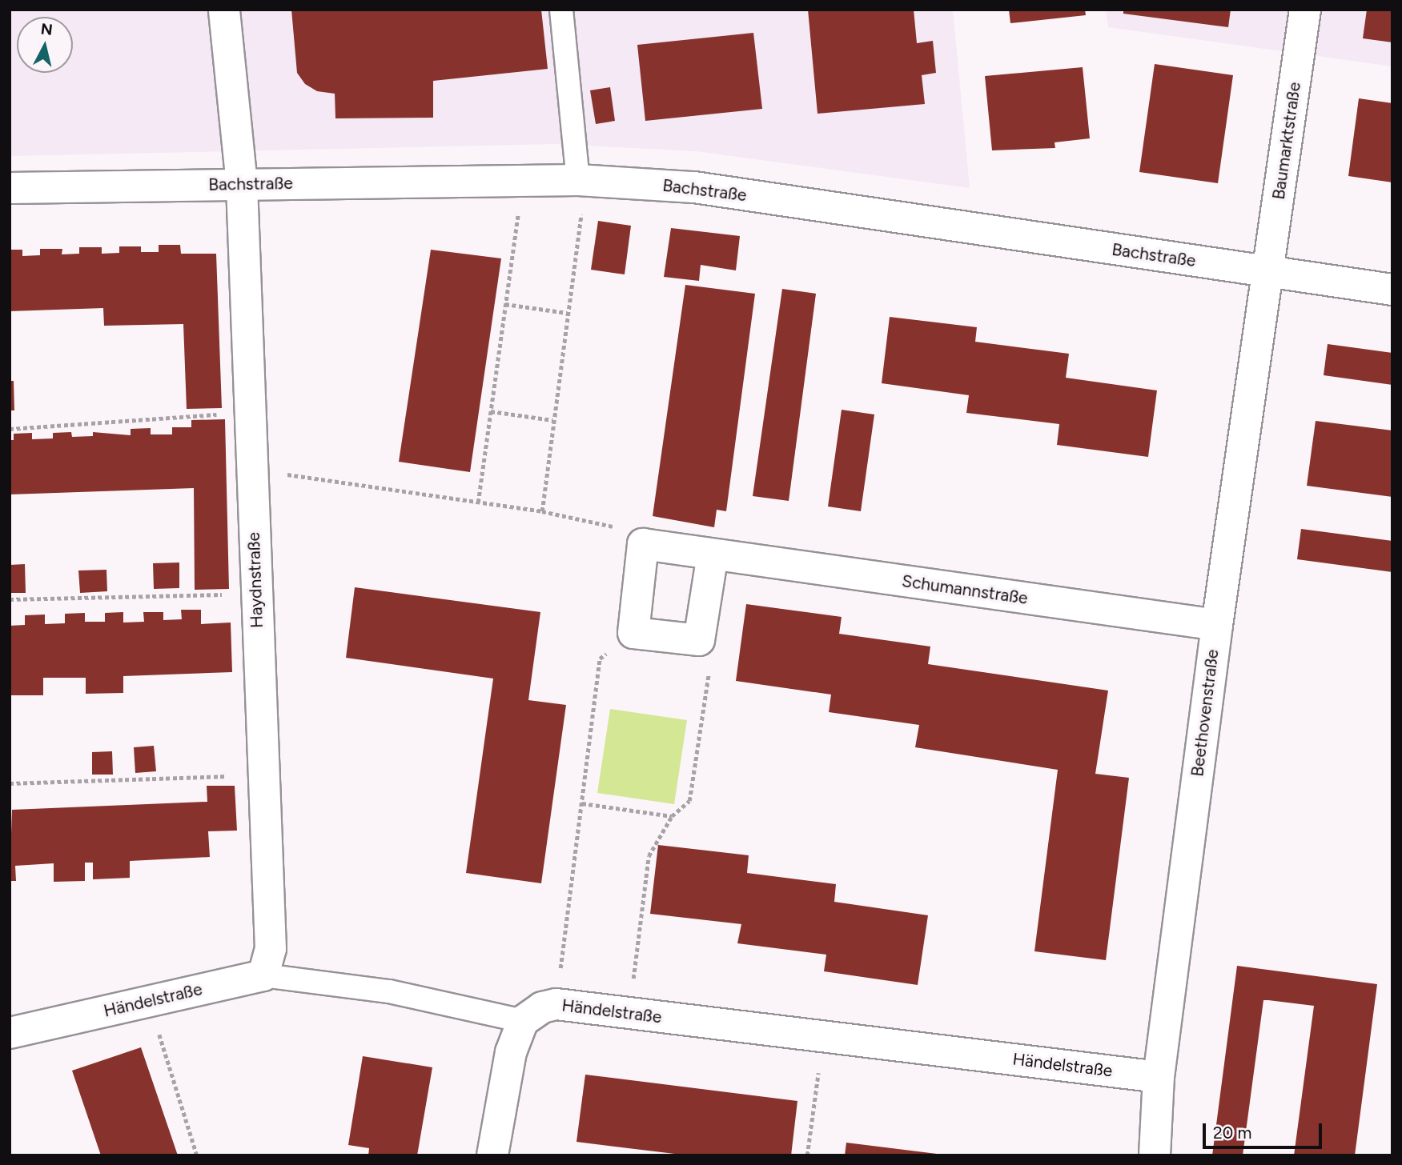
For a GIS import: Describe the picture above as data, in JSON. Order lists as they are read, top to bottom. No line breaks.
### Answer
{"streets":{"street":["Baumarktstraße","Bachstraße","Haydnstraße","Schumannstraße","Beethovenstraße","Händelstraße"]},"crossings":[["Baumarktstraße","Bachstraße"],["Baumarktstraße","Beethovenstraße"],["Bachstraße","Haydnstraße"],["Bachstraße","Beethovenstraße"],["Haydnstraße","Händelstraße"],["Schumannstraße","Beethovenstraße"],["Beethovenstraße","Händelstraße"]],"scale_bar":"20 m","north":"top"}
